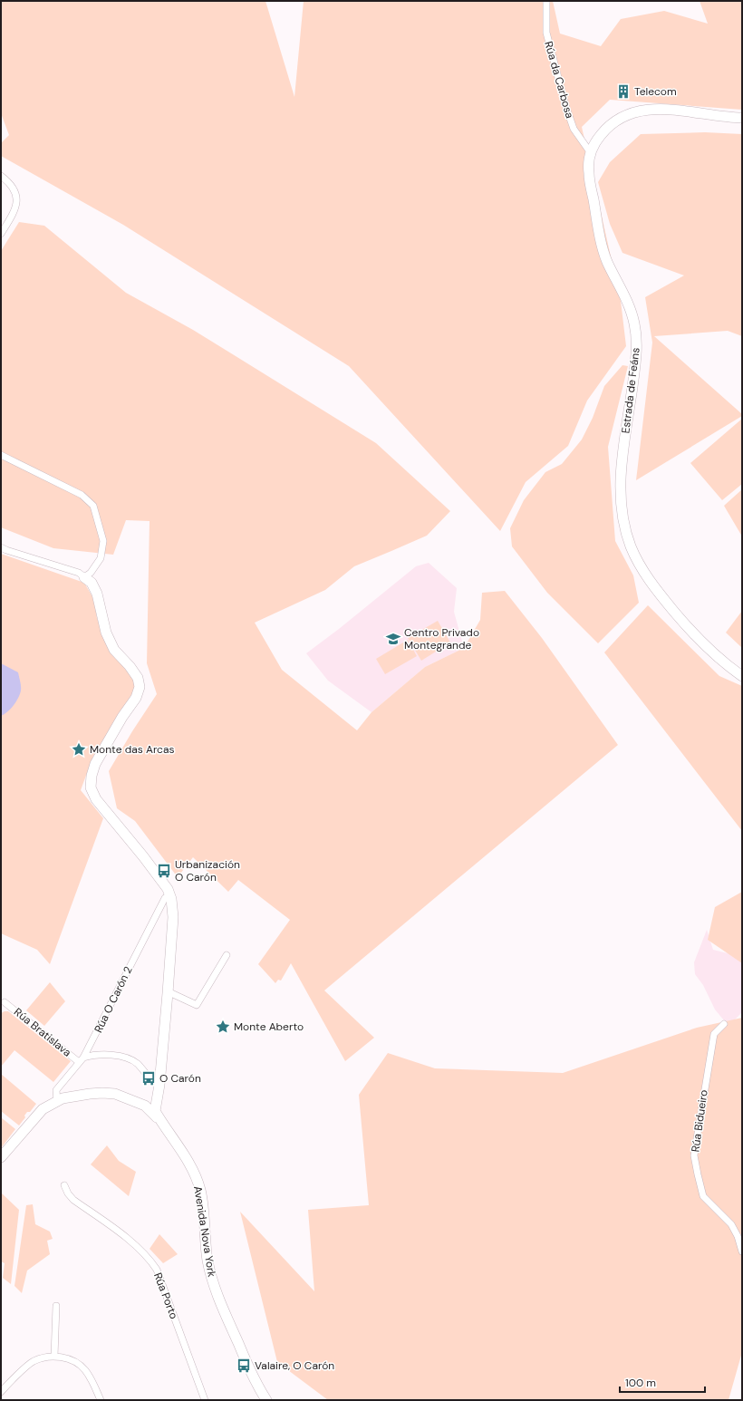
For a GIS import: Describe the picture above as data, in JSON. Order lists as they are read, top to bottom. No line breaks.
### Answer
{"streets":{"street":["Rúa da Carbosa","Estrada de Feáns","Rúa O Carón 2","Rúa Bratislava","Rúa Bidueiro","Avenida Nova York","Rúa Porto"]},"crossings":[["Rúa da Carbosa","Estrada de Feáns"],["Rúa O Carón 2","Rúa Bratislava"],["Rúa O Carón 2","Avenida Nova York"]],"places":{"building":["Telecom"],"school or university":["Centro Privado Montegrande"],"place":["Monte das Arcas","Monte Aberto"],"bus stop":["Urbanización O Carón","O Carón","Valaire, O Carón"]},"scale_bar":"100 m"}
